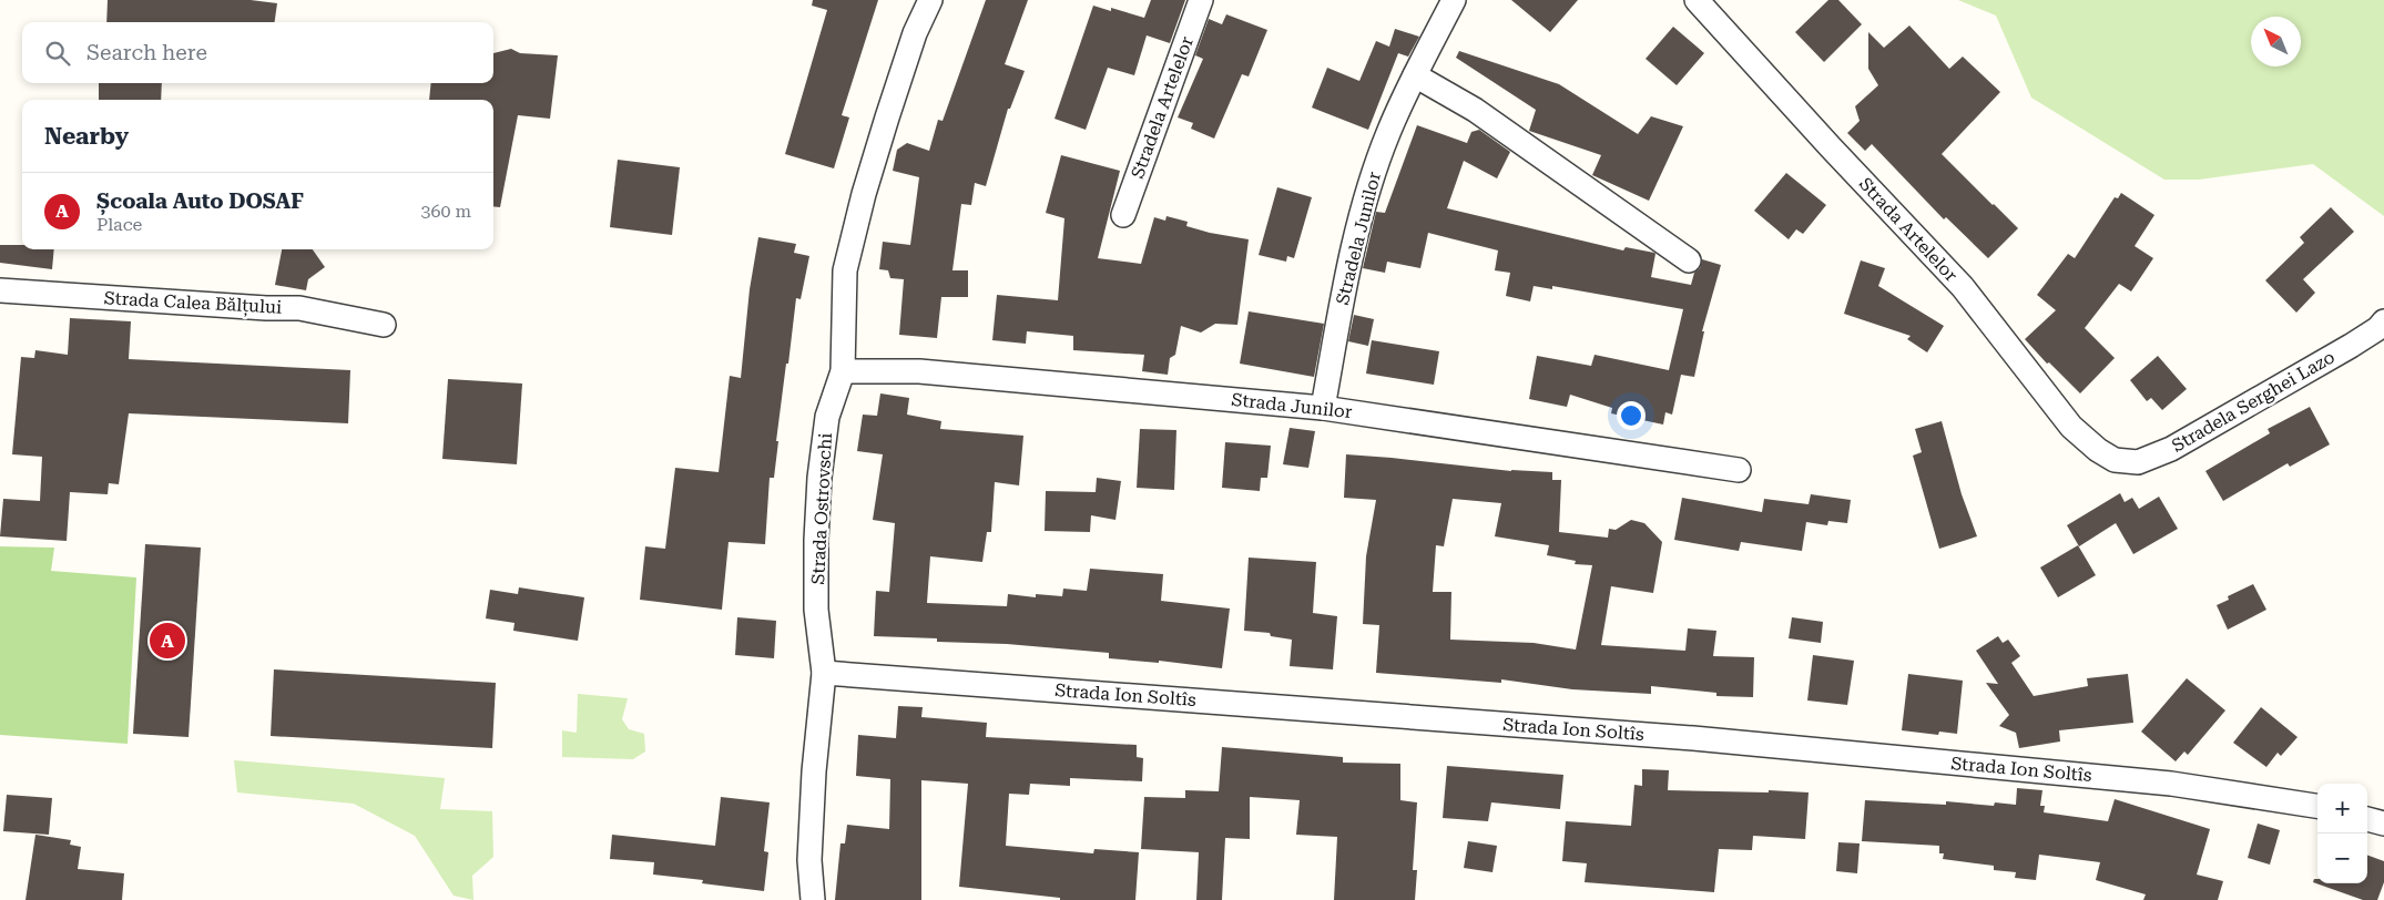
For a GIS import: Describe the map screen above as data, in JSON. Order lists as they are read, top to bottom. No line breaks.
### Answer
{"streets":{"street":["Stradela Artelelor","Strada Artelelor","Stradela Junilor","Strada Calea Bălțului","Stradela Serghei Lazo","Strada Junilor","Strada Ostrovschi","Strada Ion Soltîs"]},"crossings":[["Strada Artelelor","Stradela Serghei Lazo"],["Stradela Junilor","Strada Junilor"],["Strada Junilor","Strada Ostrovschi"],["Strada Ostrovschi","Strada Ion Soltîs"]],"north":"top left","page":{"search":"Search here","heading":"Nearby","list":[{"mark":"A","name":"Școala Auto DOSAF","note":"Place","value":"360 m"}],"pins":"A","map_buttons":["+","−"]}}
